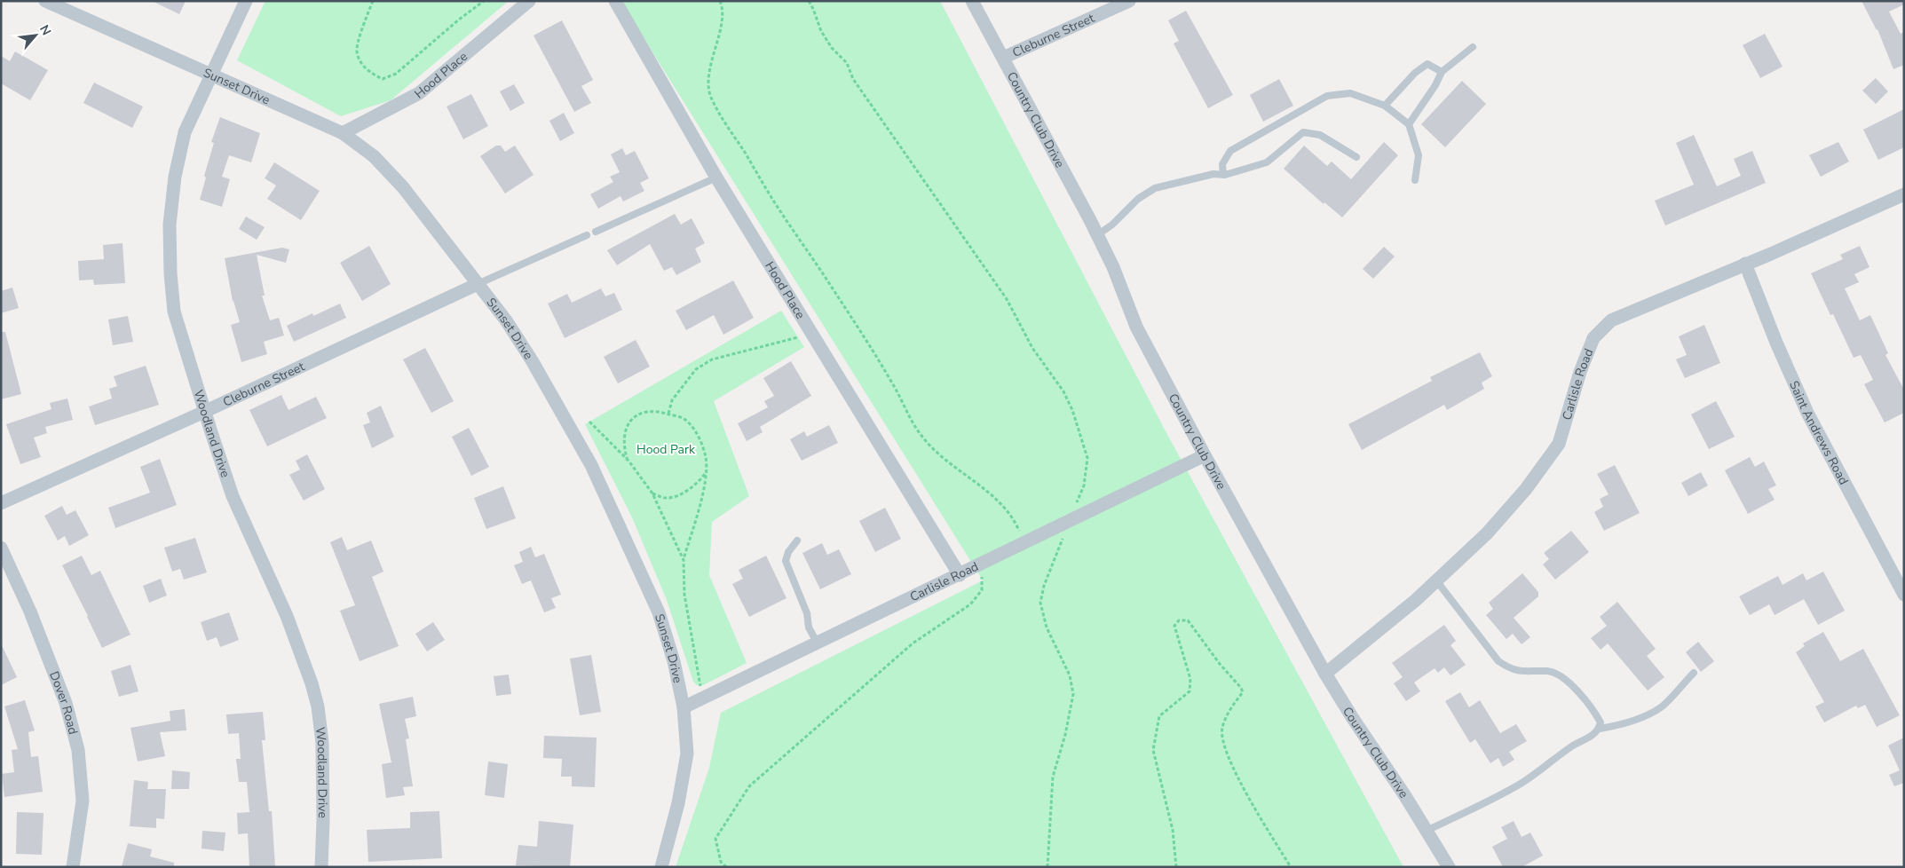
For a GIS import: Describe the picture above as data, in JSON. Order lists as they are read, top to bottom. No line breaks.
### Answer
{"streets":{"street":["Cleburne Street","Hood Place","Sunset Drive","Country Club Drive","Carlisle Road","Saint Andrews Road","Woodland Drive","Dover Road"]},"crossings":[["Cleburne Street","Sunset Drive"],["Cleburne Street","Country Club Drive"],["Cleburne Street","Woodland Drive"],["Hood Place","Sunset Drive"],["Hood Place","Carlisle Road"],["Sunset Drive","Carlisle Road"],["Sunset Drive","Woodland Drive"],["Country Club Drive","Carlisle Road"],["Carlisle Road","Saint Andrews Road"]],"parks":["Hood Park"],"north":"top right"}
